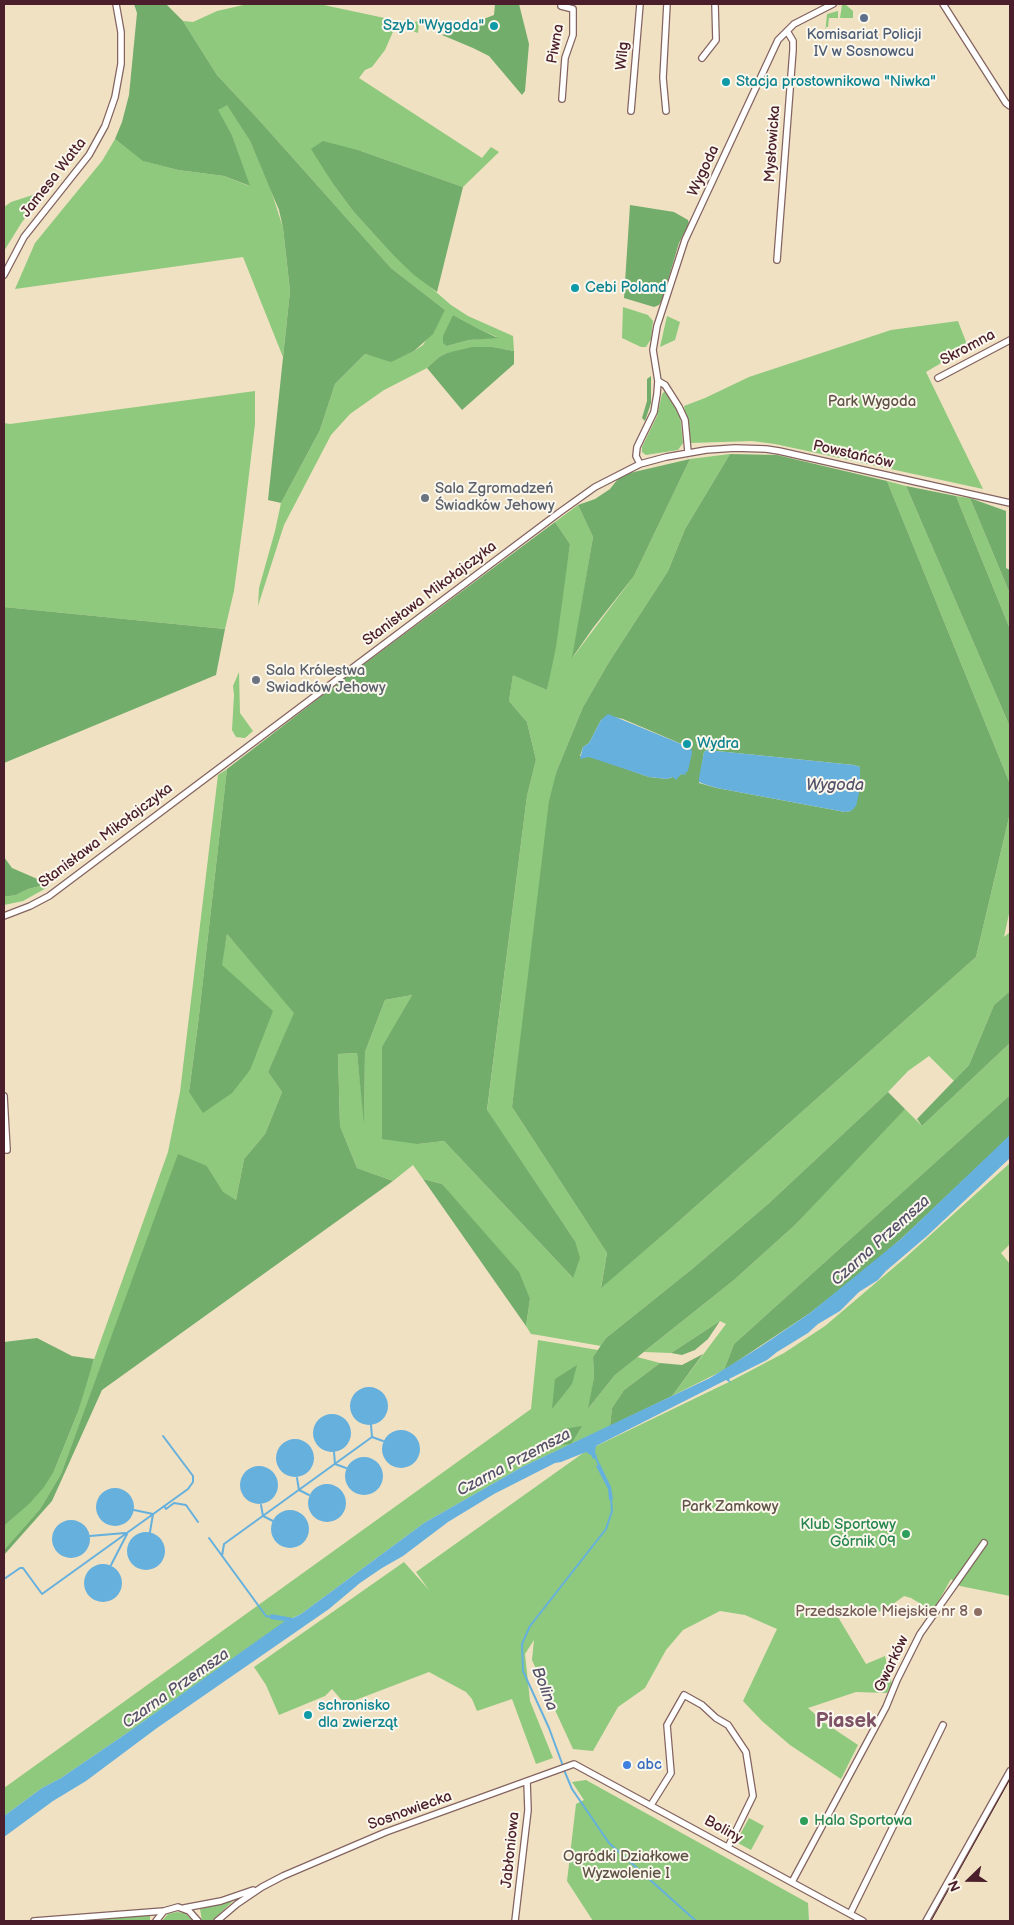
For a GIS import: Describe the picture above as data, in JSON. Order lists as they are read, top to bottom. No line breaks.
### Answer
{"streets":{"street":["Piwna","Wilg","Mysłowicka","Wygoda","Jamesa Watta","Skromna","Powstańców","Stanisława Mikołajczyka","Gwarków","Sosnowiecka","Boliny","Jabłoniowa"]},"crossings":[["Mysłowicka","Wygoda"],["Wygoda","Stanisława Mikołajczyka"],["Powstańców","Stanisława Mikołajczyka"],["Gwarków","Boliny"],["Sosnowiecka","Boliny"],["Sosnowiecka","Jabłoniowa"]],"districts":["Piasek"],"water":["Wygoda","Czarna Przemsza","Bolina"],"parks":["Park Wygoda","Park Zamkowy","Ogródki Działkowe Wyzwolenie I"],"places":["Komisariat Policji IV w Sosnowcu","Szyb \"Wygoda\"","Stacja prostownikowa \"Niwka\"","Cebi Poland","Sala Zgromadzeń Świadków Jehowy","Sala Królestwa Swiadków Jehowy","Wydra","Klub Sportowy Górnik 09","Przedszkole Miejskie nr 8","schronisko dla zwierząt","abc","Hala Sportowa"],"north":"left"}
